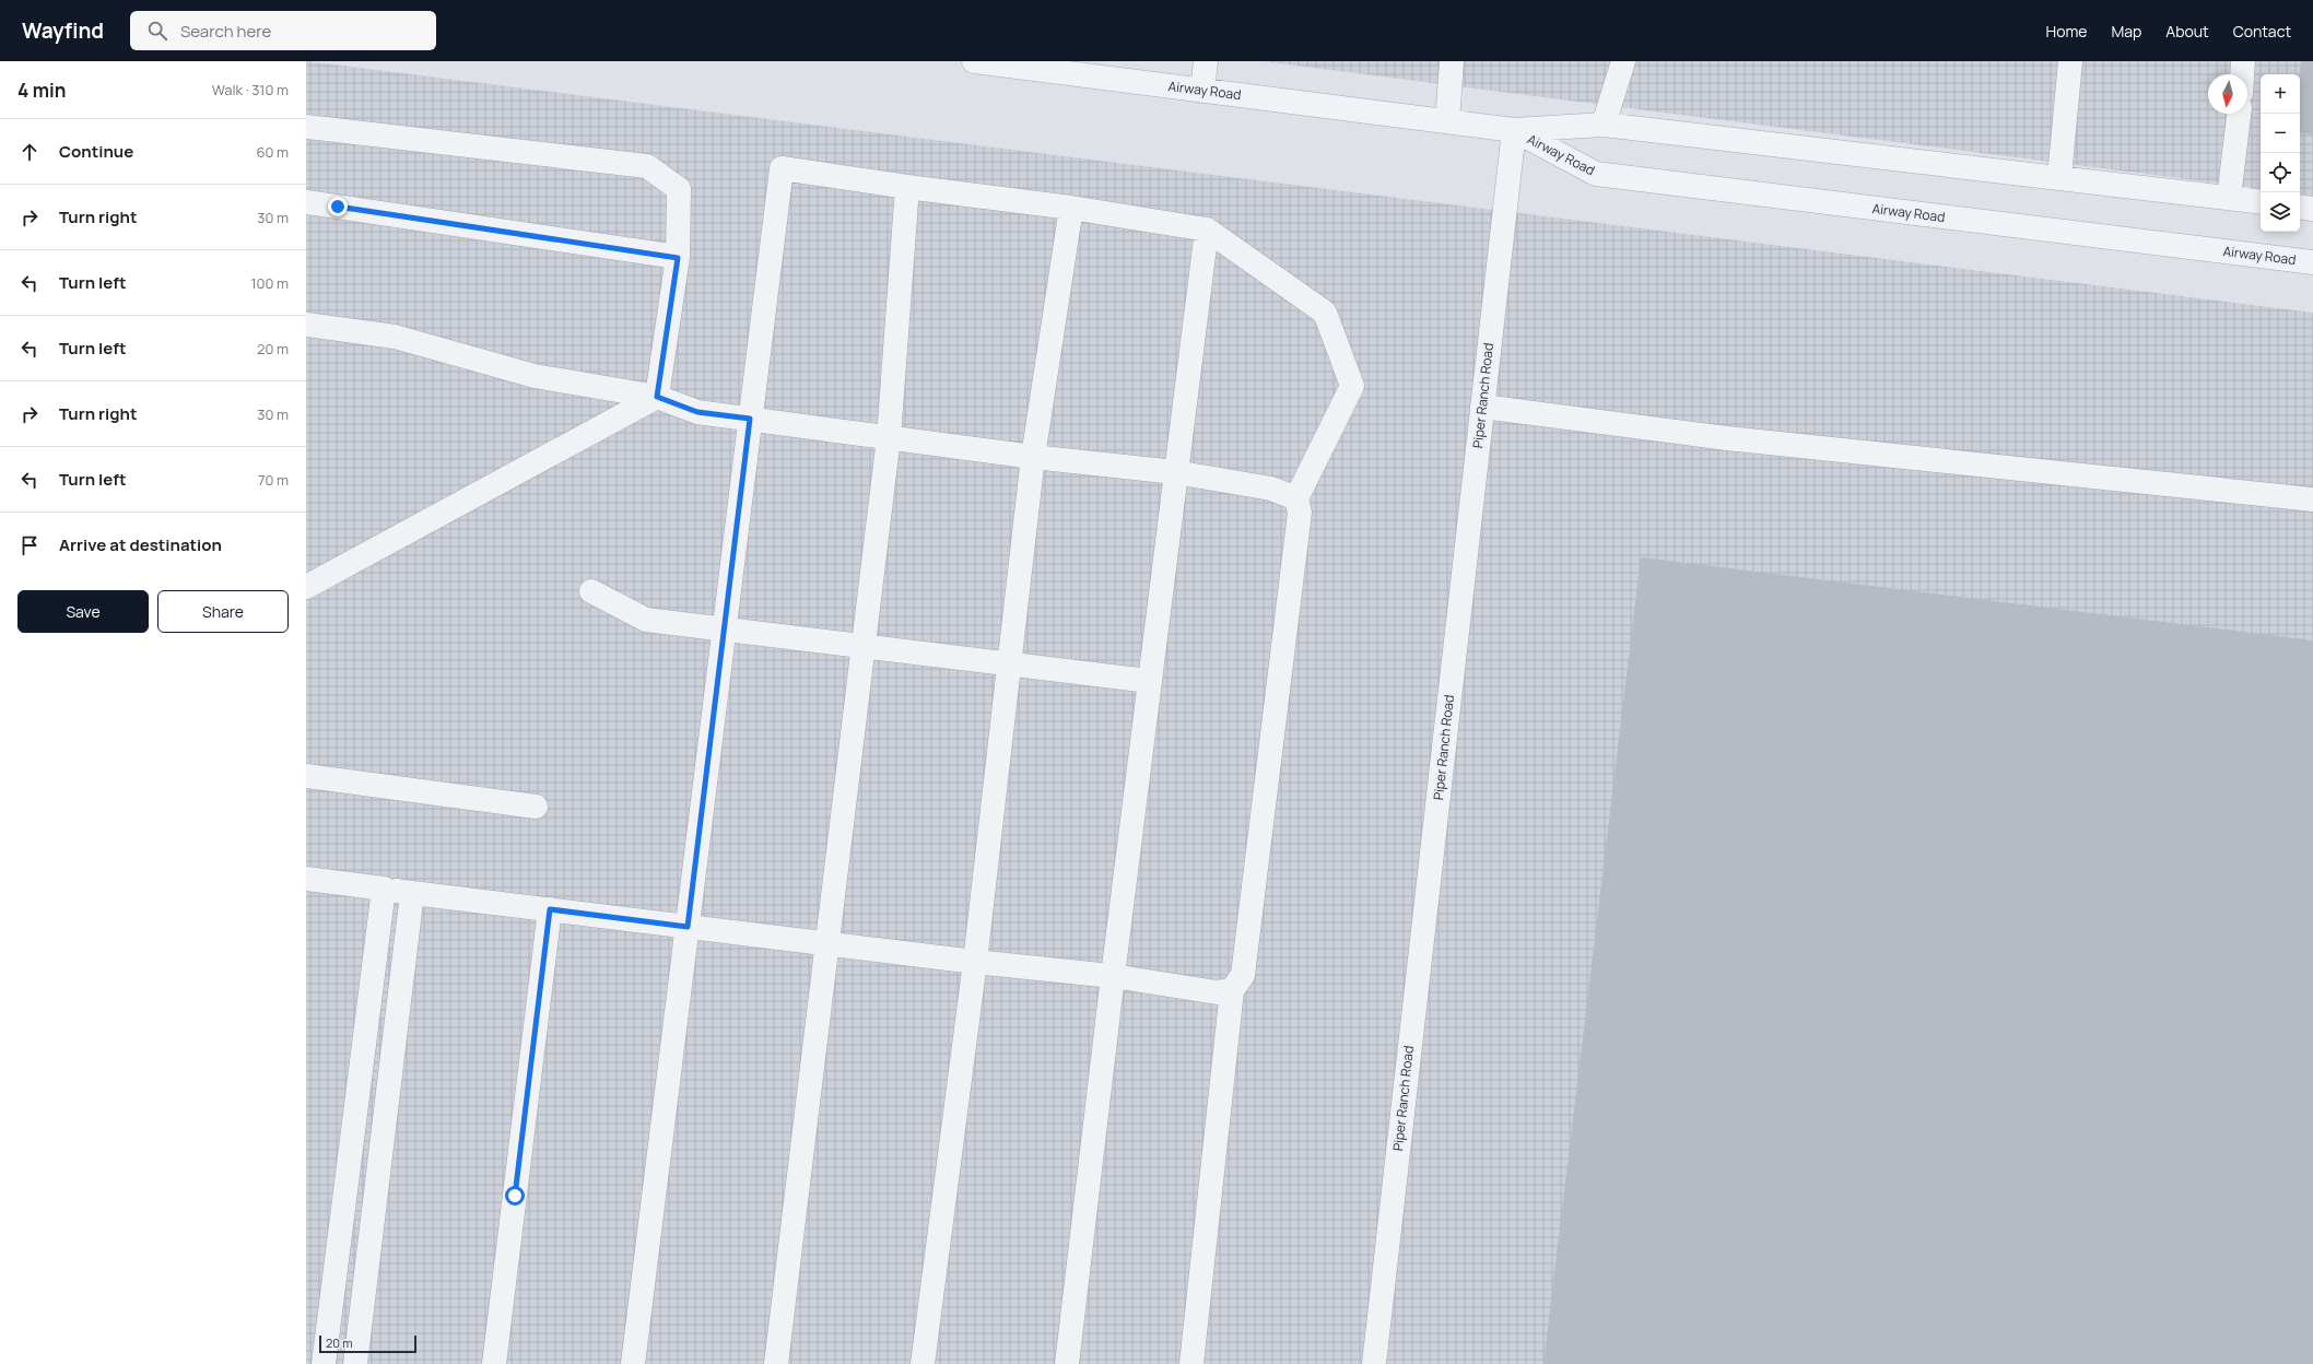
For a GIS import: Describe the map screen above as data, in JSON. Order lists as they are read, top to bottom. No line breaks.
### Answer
{"streets":{"street":["Airway Road","Piper Ranch Road"]},"crossings":[["Airway Road","Piper Ranch Road"]],"scale_bar":"20 m","north":"bottom","page":{"header":"Wayfind","search":"Search here","nav":["Home","Map","About","Contact"],"heading":["4 min","Walk · 310 m"],"map_buttons":["+","−"],"list":[["Continue","60 m"],["Turn right","30 m"],["Turn left","100 m"],["Turn left","20 m"],["Turn right","30 m"],["Turn left","70 m"],"Arrive at destination"],"buttons":["Save","Share"],"scale":"20 m"}}
